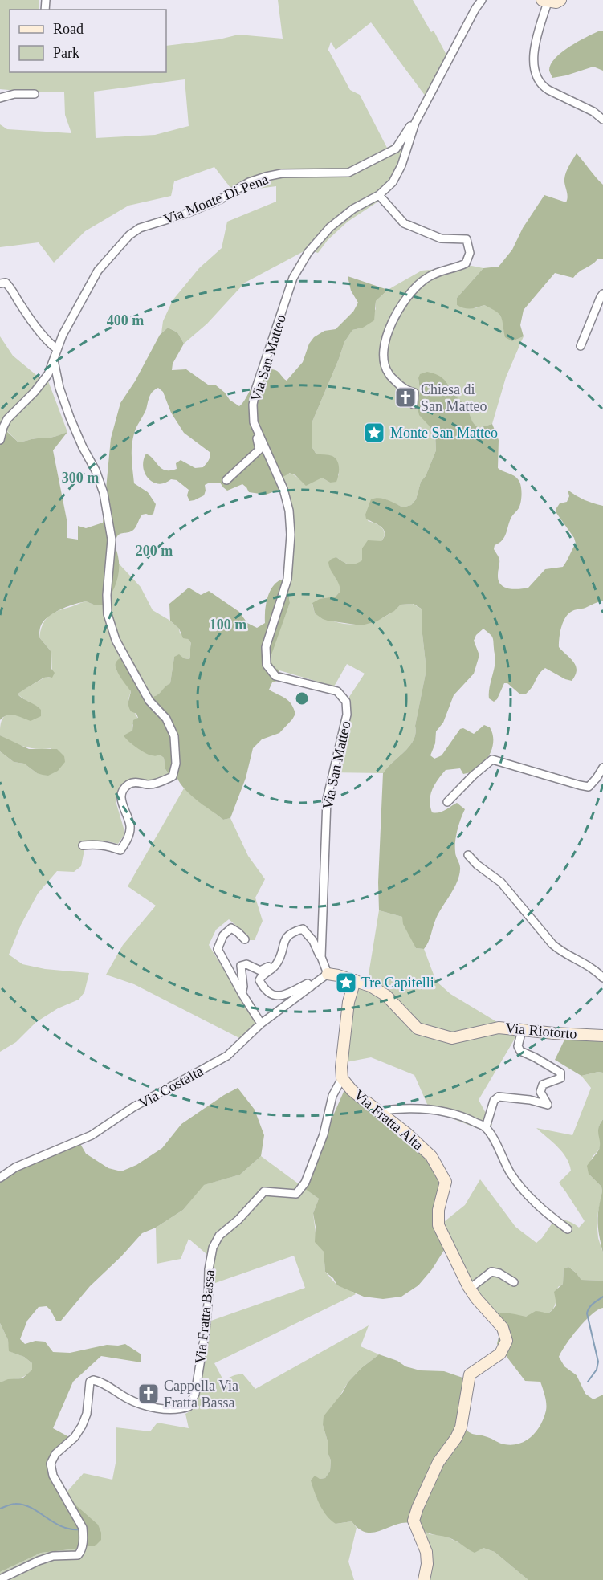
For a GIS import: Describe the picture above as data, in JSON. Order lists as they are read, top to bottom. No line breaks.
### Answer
{"streets":{"street":["Via Monte Di Pena","Via San Matteo","Via Riotorto","Via Costalta","Via Fratta Alta","Via Fratta Bassa"]},"crossings":[["Via Monte Di Pena","Via San Matteo"],["Via San Matteo","Via Riotorto"],["Via San Matteo","Via Costalta"],["Via Riotorto","Via Costalta"],["Via Riotorto","Via Fratta Alta"],["Via Fratta Alta","Via Fratta Bassa"]],"places":{"church":["Chiesa di San Matteo","Cappella Via Fratta Bassa"],"place":["Monte San Matteo","Tre Capitelli"]},"legend":["Road","Park"],"rings":["400 m","300 m","200 m","100 m"]}
